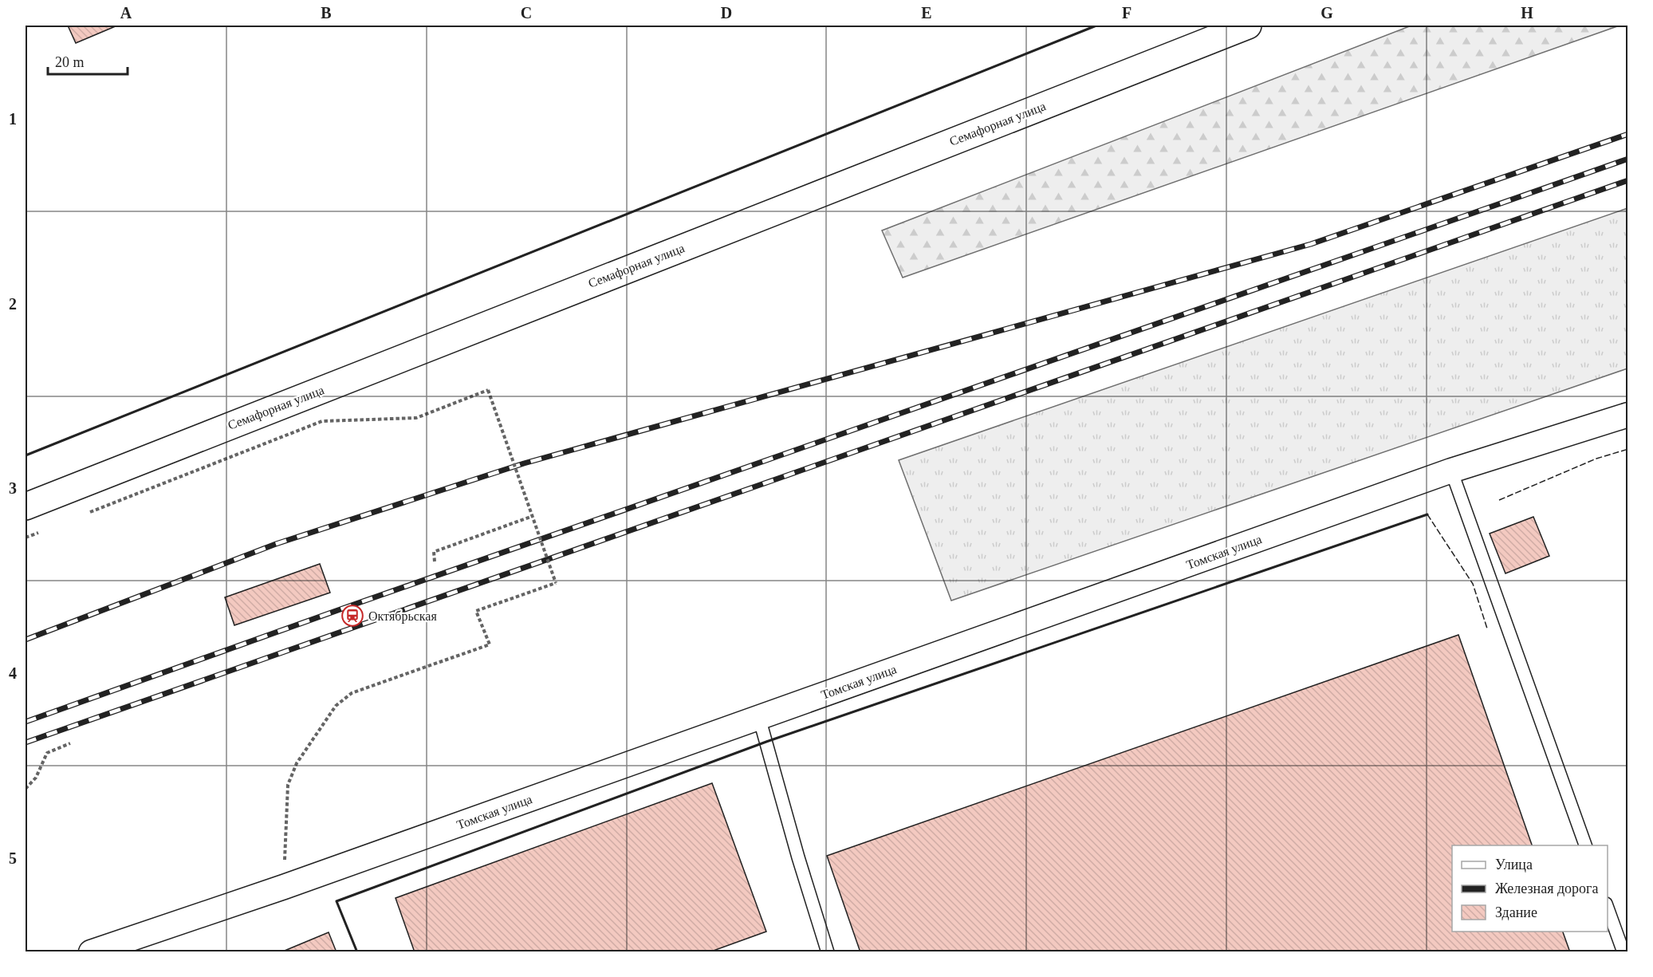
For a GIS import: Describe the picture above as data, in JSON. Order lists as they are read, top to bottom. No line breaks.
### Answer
{"streets":{"highway":["Семафорная улица"],"street":["Томская улица"]},"places":{"station":["Октябрьская"]},"legend":["Улица","Железная дорога","Здание"],"scale_bar":"20 m","grid":{"columns":["A","B","C","D","E","F","G","H"],"rows":["1","2","3","4","5"]}}
